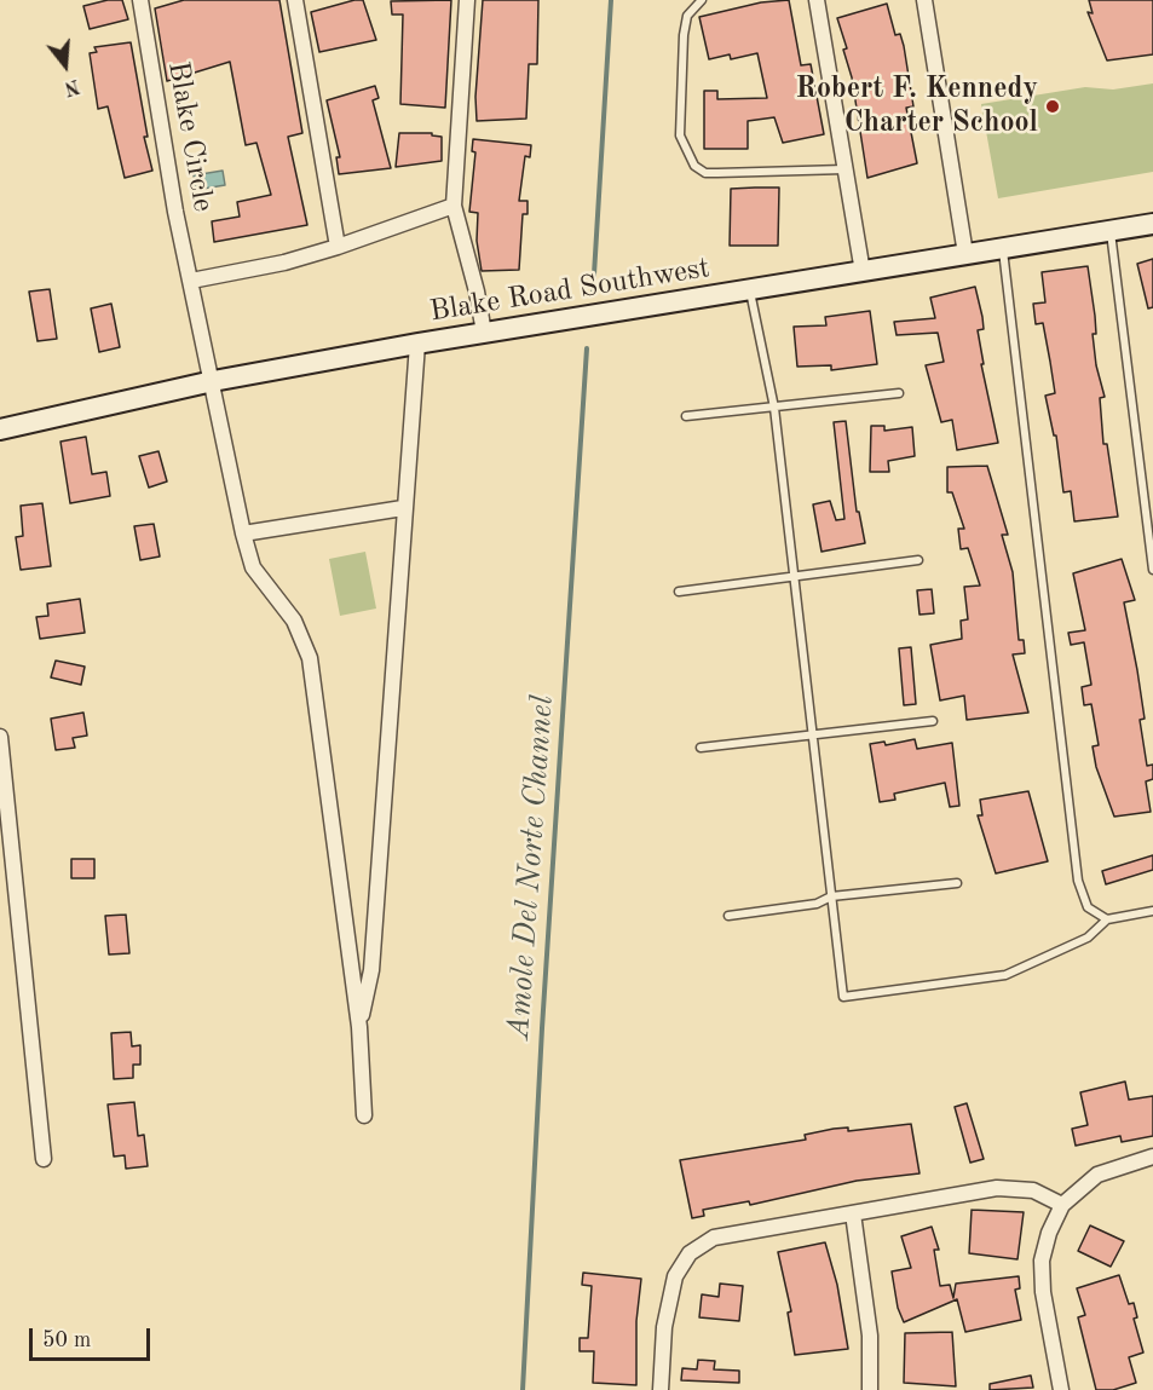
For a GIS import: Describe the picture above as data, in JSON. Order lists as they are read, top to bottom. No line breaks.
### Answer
{"streets":{"main road":["Blake Road Southwest"],"street":["Blake Circle"]},"crossings":[["Blake Circle","Blake Road Southwest"]],"water":["Amole Del Norte Channel"],"places":["Robert F. Kennedy Charter School"],"scale_bar":"50 m","north":"bottom"}
